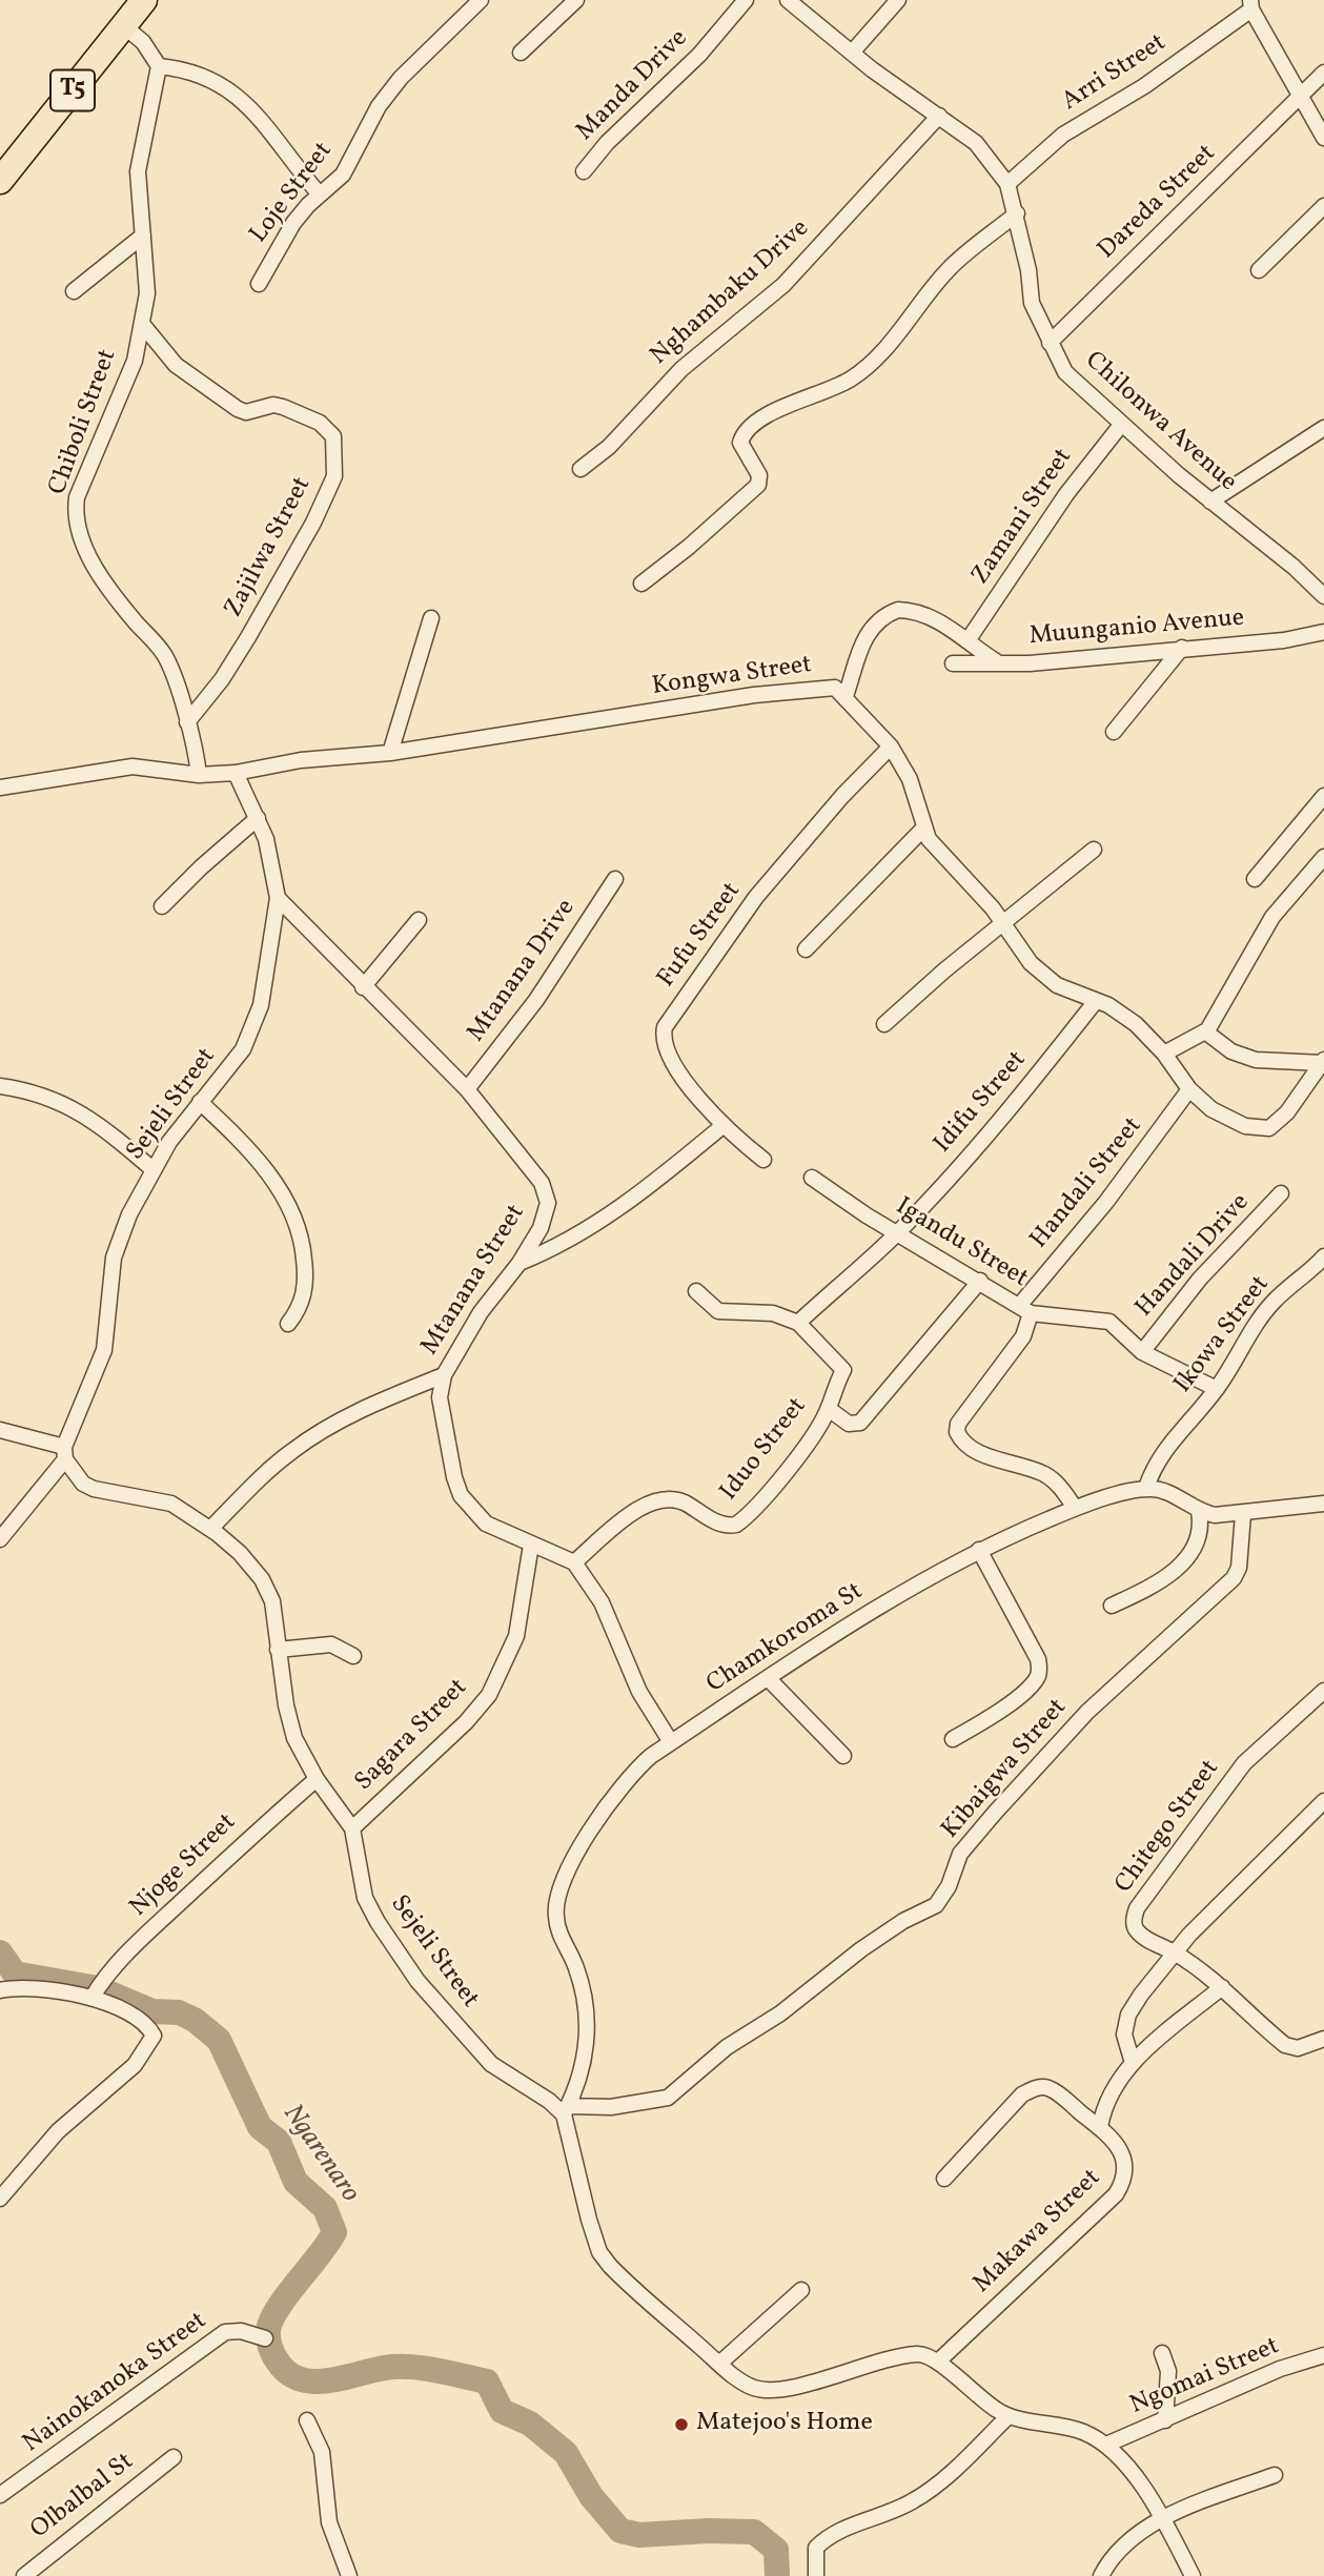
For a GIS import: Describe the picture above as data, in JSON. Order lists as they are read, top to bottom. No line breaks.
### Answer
{"streets":{"highway":["T5"],"street":["Arri Street","Manda Drive","Loje Street","Dareda Street","Nghambaku Drive","Chiboli Street","Chilonwa Avenue","Zamani Street","Zajilwa Street","Muunganio Avenue","Kongwa Street","Fufu Street","Mtanana Drive","Idifu Street","Sejeli Street","Handali Street","Igandu Street","Handali Drive","Mtanana Street","Ikowa Street","Iduo Street","Chamkoroma St","Sagara Street","Kibaigwa Street","Chitego Street","Njoge Street","Makawa Street","Ngomai Street","Nainokanoka Street","Olbalbal St"]},"crossings":[["Arri Street","Chilonwa Avenue"],["Dareda Street","Chilonwa Avenue"],["Nghambaku Drive","Chilonwa Avenue"],["Chiboli Street","Zajilwa Street"],["Chiboli Street","Kongwa Street"],["Chilonwa Avenue","Zamani Street"],["Kongwa Street","Fufu Street"],["Kongwa Street","Idifu Street"],["Kongwa Street","Sejeli Street"],["Kongwa Street","Handali Street"],["Mtanana Drive","Mtanana Street"],["Idifu Street","Igandu Street"],["Sejeli Street","Mtanana Street"],["Sejeli Street","Chamkoroma St"],["Sejeli Street","Sagara Street"],["Sejeli Street","Kibaigwa Street"],["Sejeli Street","Njoge Street"],["Handali Street","Igandu Street"],["Igandu Street","Chamkoroma St"],["Mtanana Street","Iduo Street"],["Mtanana Street","Sagara Street"],["Ikowa Street","Chamkoroma St"],["Chamkoroma St","Kibaigwa Street"]],"water":["Ngarenaro"],"places":["Matejoo's Home"]}
